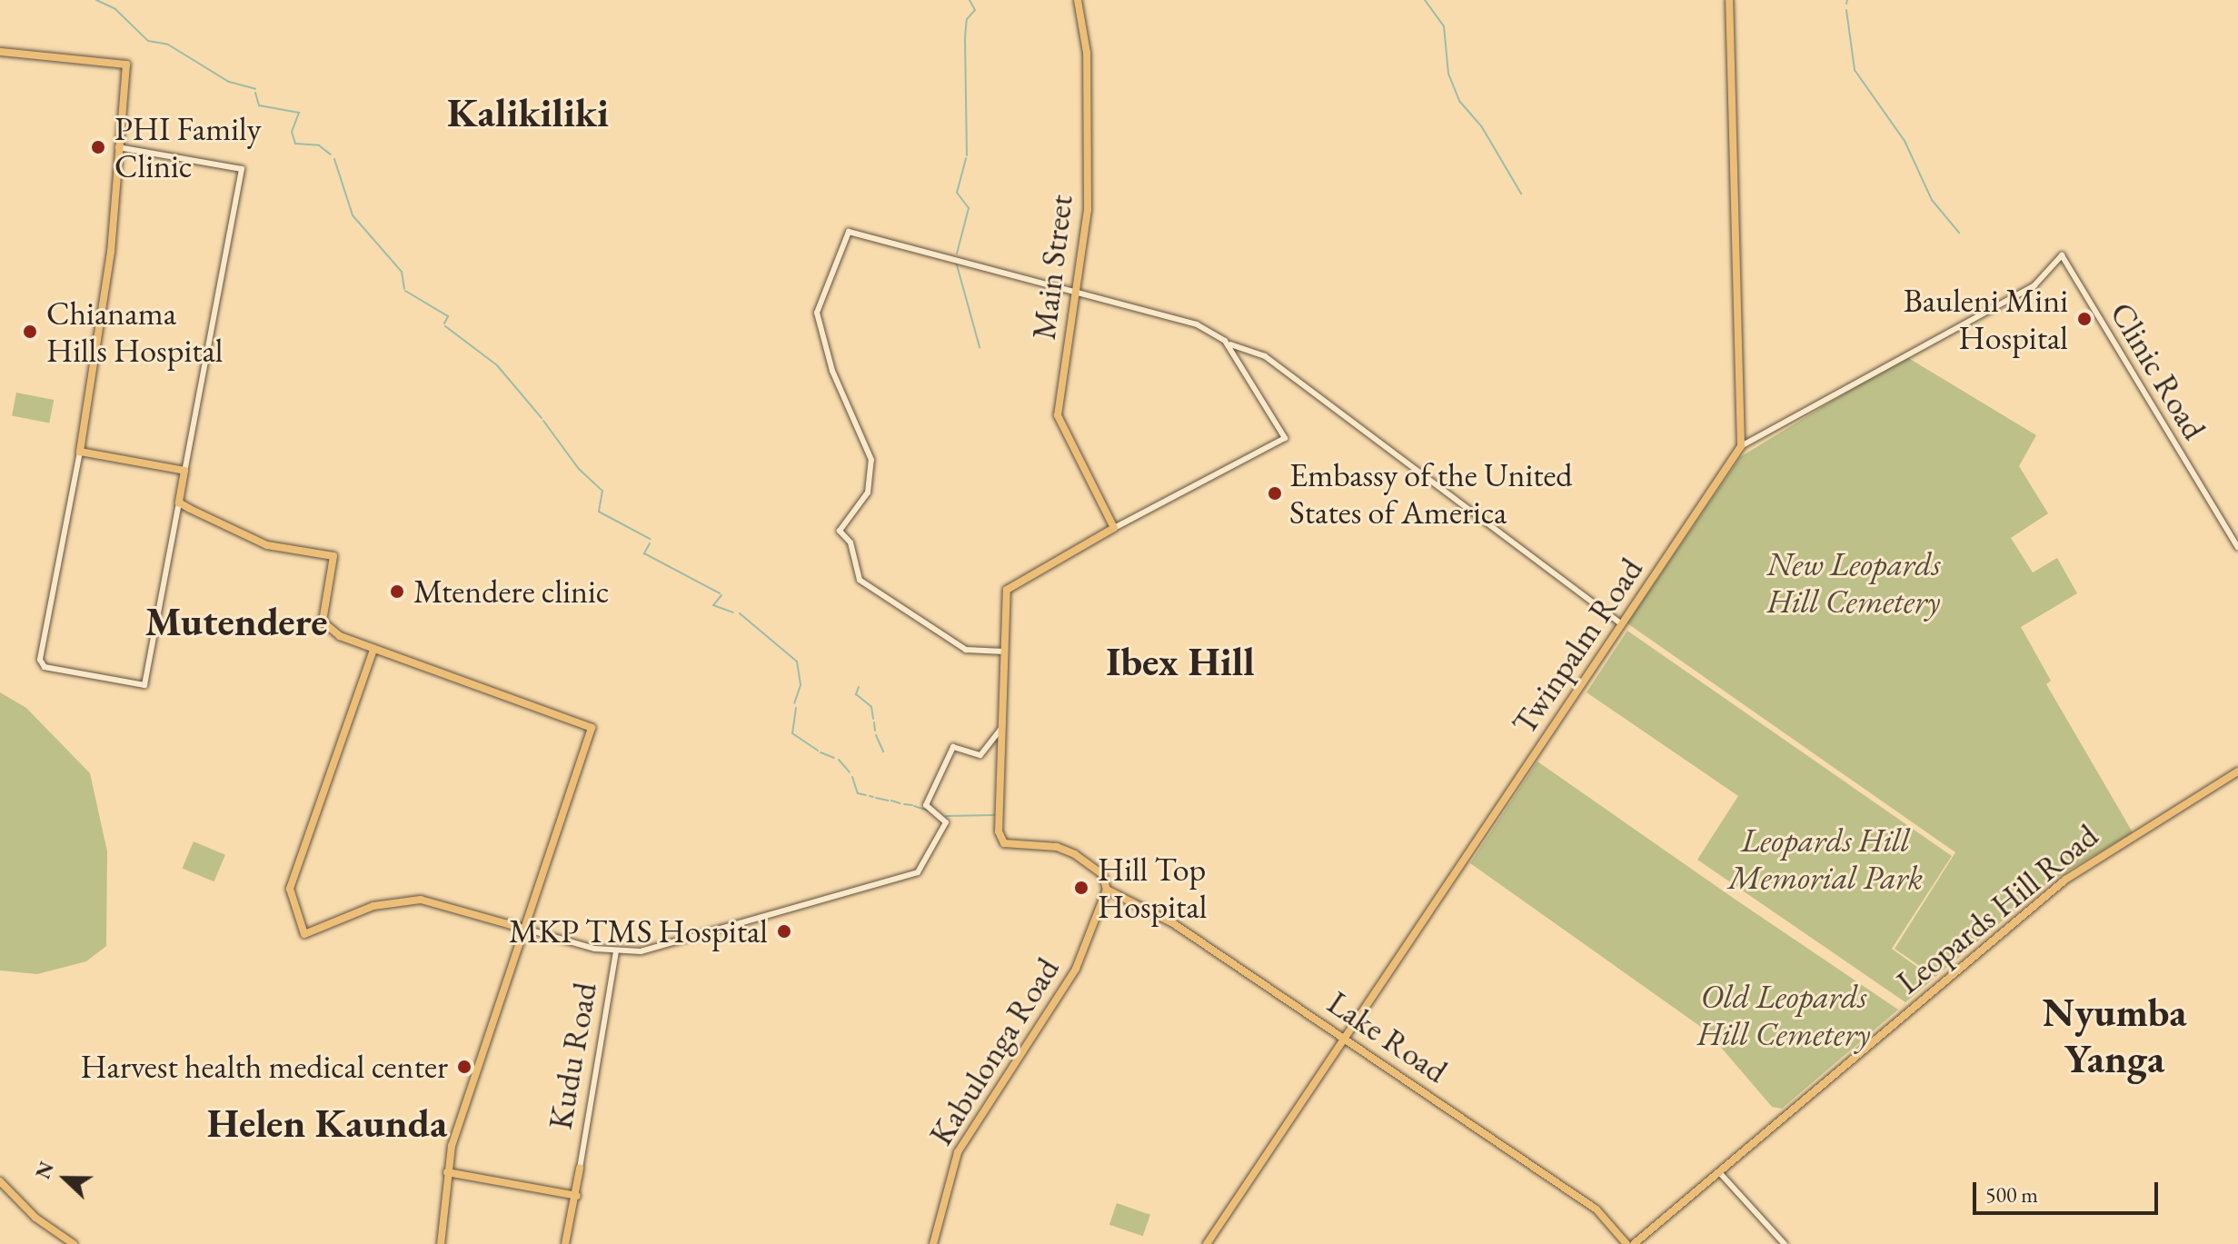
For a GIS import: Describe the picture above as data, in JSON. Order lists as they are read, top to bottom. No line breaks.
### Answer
{"streets":{"main road":["Main Street","Twinpalm Road","Leopards Hill Road","Lake Road","Kabulonga Road","Kudu Road"],"street":["Clinic Road"]},"crossings":[["Clinic Road","Twinpalm Road"],["Twinpalm Road","Lake Road"],["Lake Road","Kabulonga Road"]],"districts":["Kalikiliki","Mutendere","Ibex Hill","Nyumba Yanga","Helen Kaunda"],"parks":["New Leopards Hill Cemetery","Leopards Hill Memorial Park","Old Leopards Hill Cemetery"],"places":["PHI Family Clinic","Bauleni Mini Hospital","Chianama Hills Hospital","Embassy of the United States of America","Mtendere clinic","Hill Top Hospital","MKP TMS Hospital","Harvest health medical center"],"scale_bar":"500 m","north":"left"}
